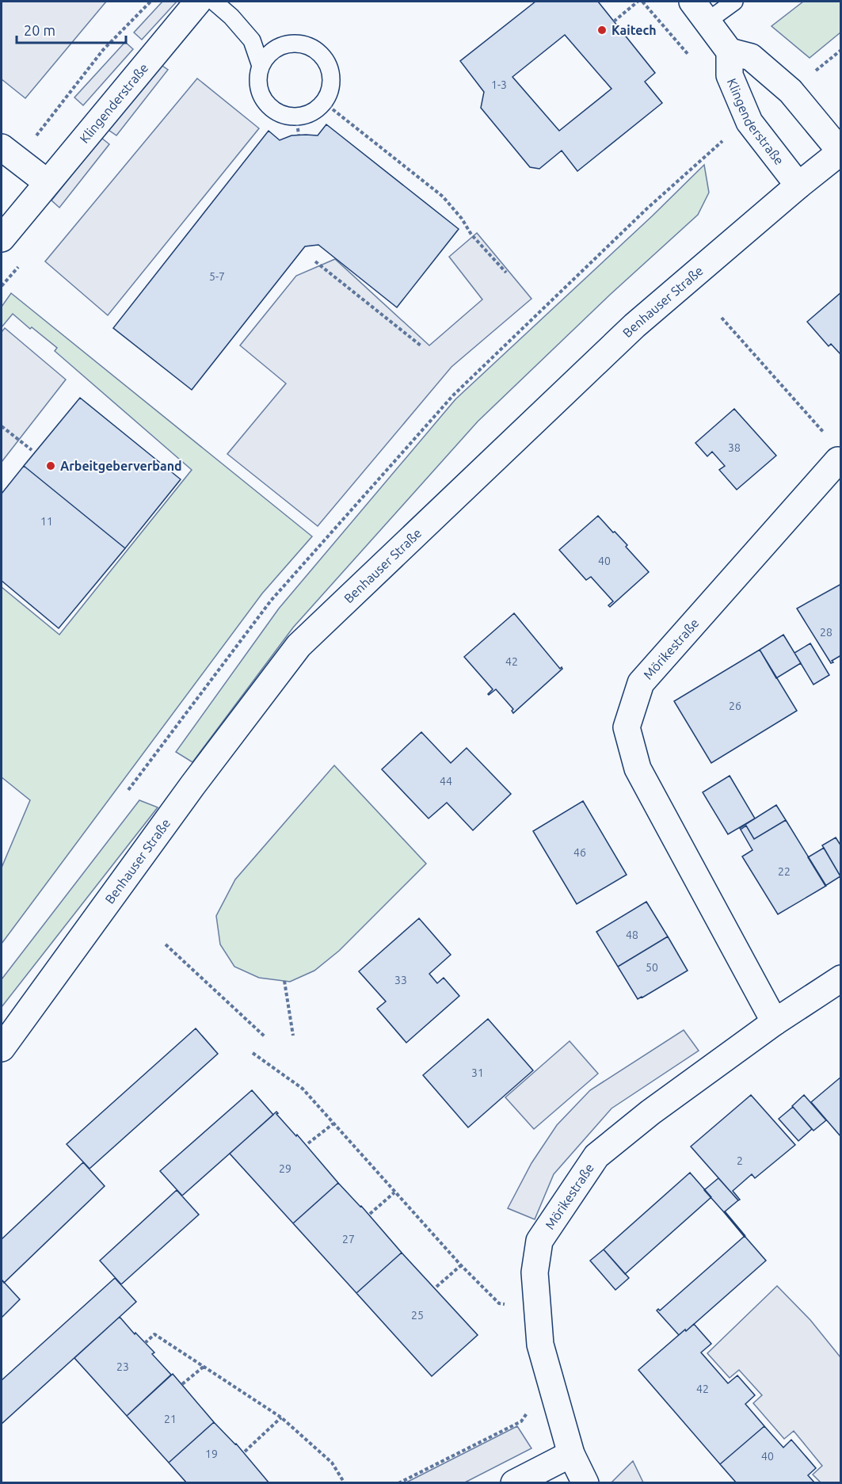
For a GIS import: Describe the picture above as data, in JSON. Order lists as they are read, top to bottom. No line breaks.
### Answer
{"streets":{"street":["Klingenderstraße","Benhauser Straße","Mörikestraße"]},"crossings":[["Klingenderstraße","Benhauser Straße"]],"places":["Kaitech","Arbeitgeberverband"],"house_numbers":["1-3","5-7","38","11","40","28","42","26","44","46","22","48","50","33","31","2","29","27","25","23","42","21","19","40"],"scale_bar":"20 m"}
